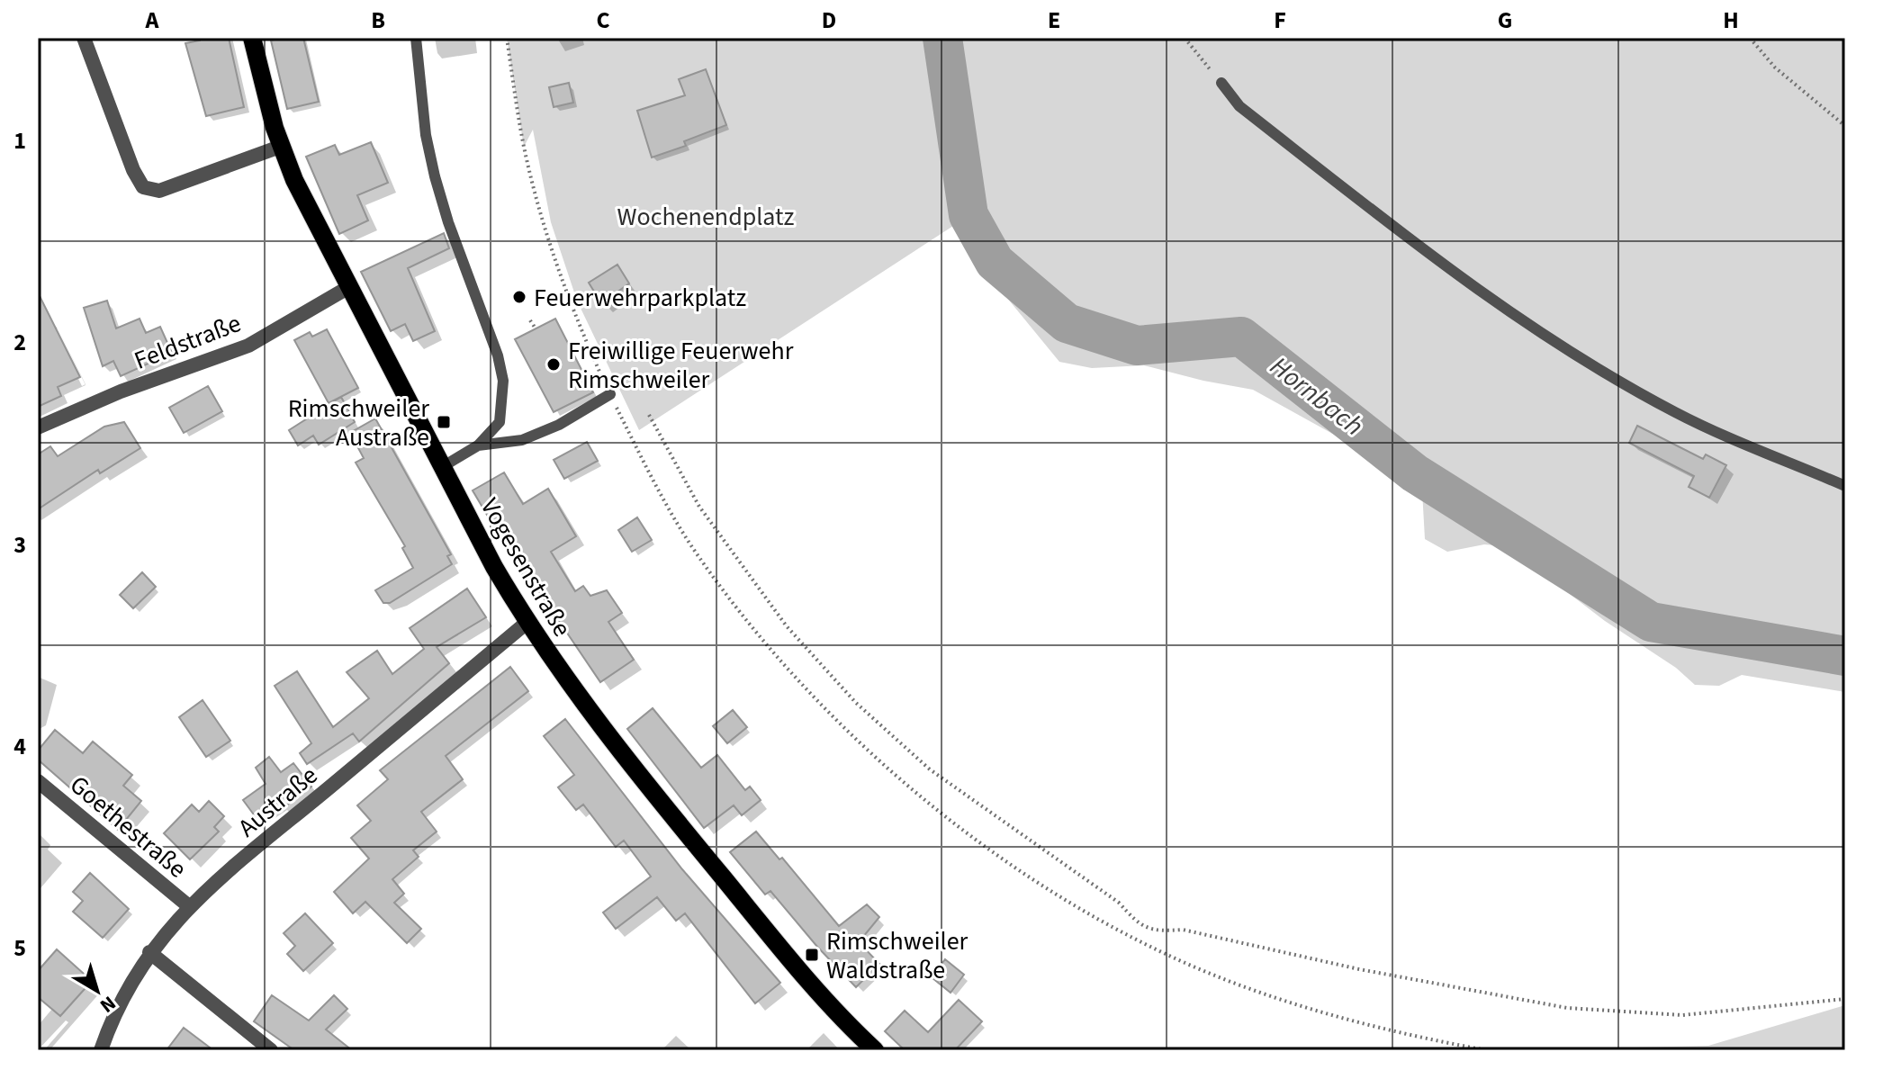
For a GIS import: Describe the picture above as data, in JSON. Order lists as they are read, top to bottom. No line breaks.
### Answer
{"streets":{"main road":["Vogesenstraße"],"street":["Feldstraße","Austraße","Goethestraße"]},"crossings":[["Feldstraße","Vogesenstraße"],["Vogesenstraße","Austraße"],["Austraße","Goethestraße"]],"water":["Hornbach"],"parks":["Wochenendplatz"],"places":{"other":["Feuerwehrparkplatz","Freiwillige Feuerwehr Rimschweiler"],"transit":["Rimschweiler Austraße","Rimschweiler Waldstraße"]},"north":"bottom right","grid":{"columns":["A","B","C","D","E","F","G","H"],"rows":["1","2","3","4","5"]}}
